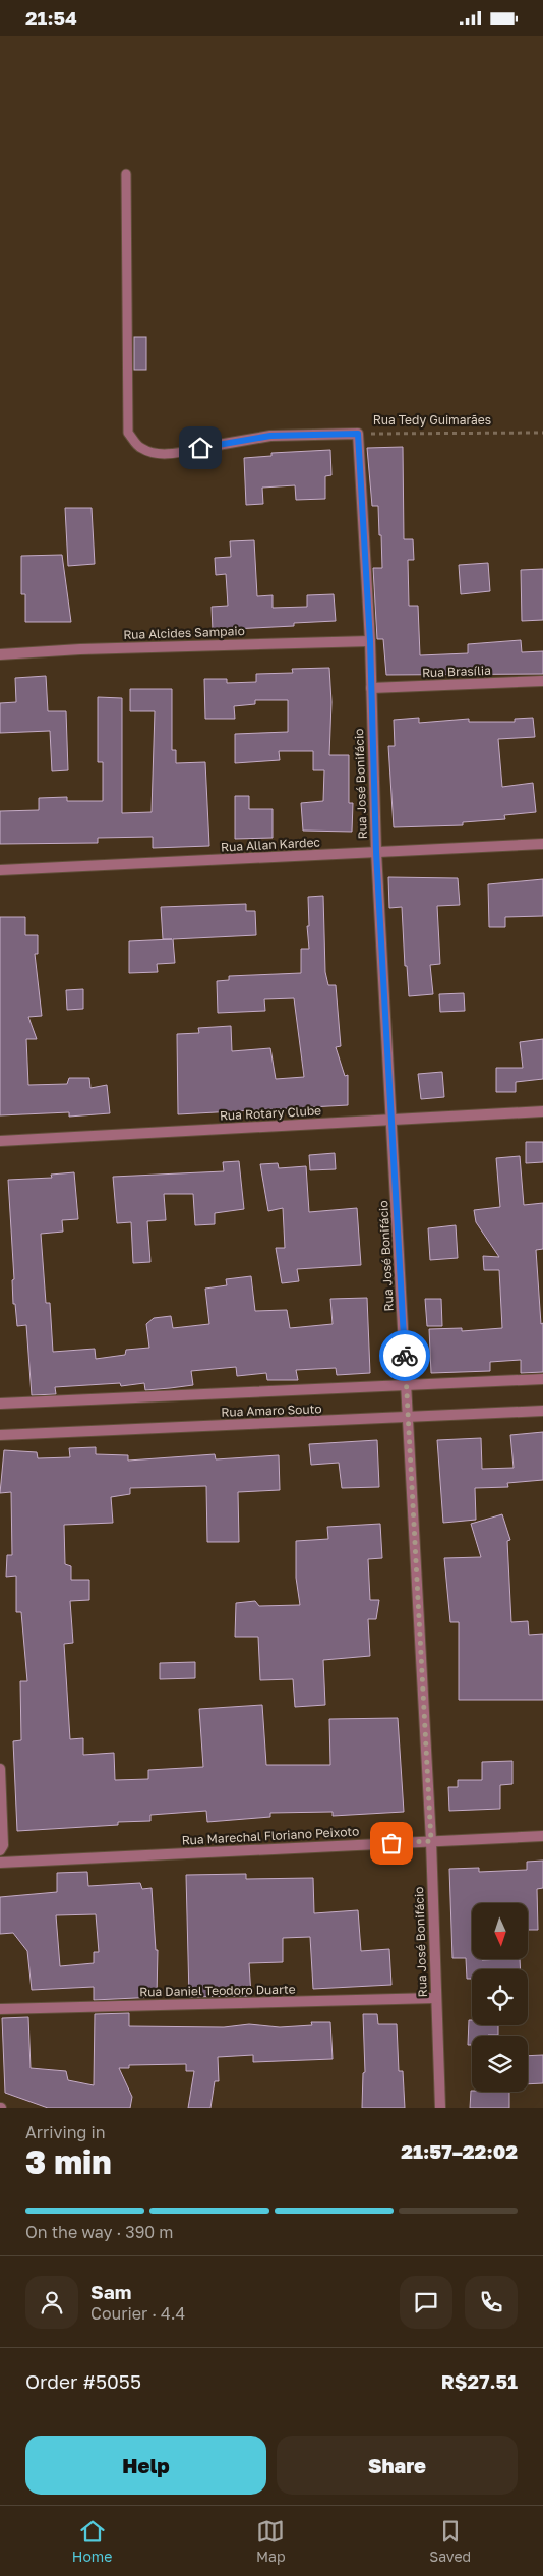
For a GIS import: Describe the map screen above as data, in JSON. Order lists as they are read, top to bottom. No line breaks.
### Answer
{"streets":{"street":["Rua Tedy Guimarães","Rua Alcides Sampaio","Rua Brasília","Rua José Bonifácio","Rua Allan Kardec","Rua Rotary Clube","Rua Amaro Souto","Rua Marechal Floriano Peixoto","Rua Daniel Teodoro Duarte"]},"crossings":[["Rua Tedy Guimarães","Rua José Bonifácio"],["Rua Alcides Sampaio","Rua José Bonifácio"],["Rua Brasília","Rua José Bonifácio"],["Rua José Bonifácio","Rua Allan Kardec"],["Rua José Bonifácio","Rua Rotary Clube"],["Rua José Bonifácio","Rua Amaro Souto"],["Rua José Bonifácio","Rua Marechal Floriano Peixoto"],["Rua José Bonifácio","Rua Daniel Teodoro Duarte"]],"north":"bottom","page":{"status":"21:54","heading":["3 min","Arriving in","21:57–22:02"],"panel":["Sam","Courier · 4.4","Order #5055","R$27.51"],"bar":"On the way · 390 m","buttons":["Help","Share"],"tabs":["Home","Map","Saved"]}}
